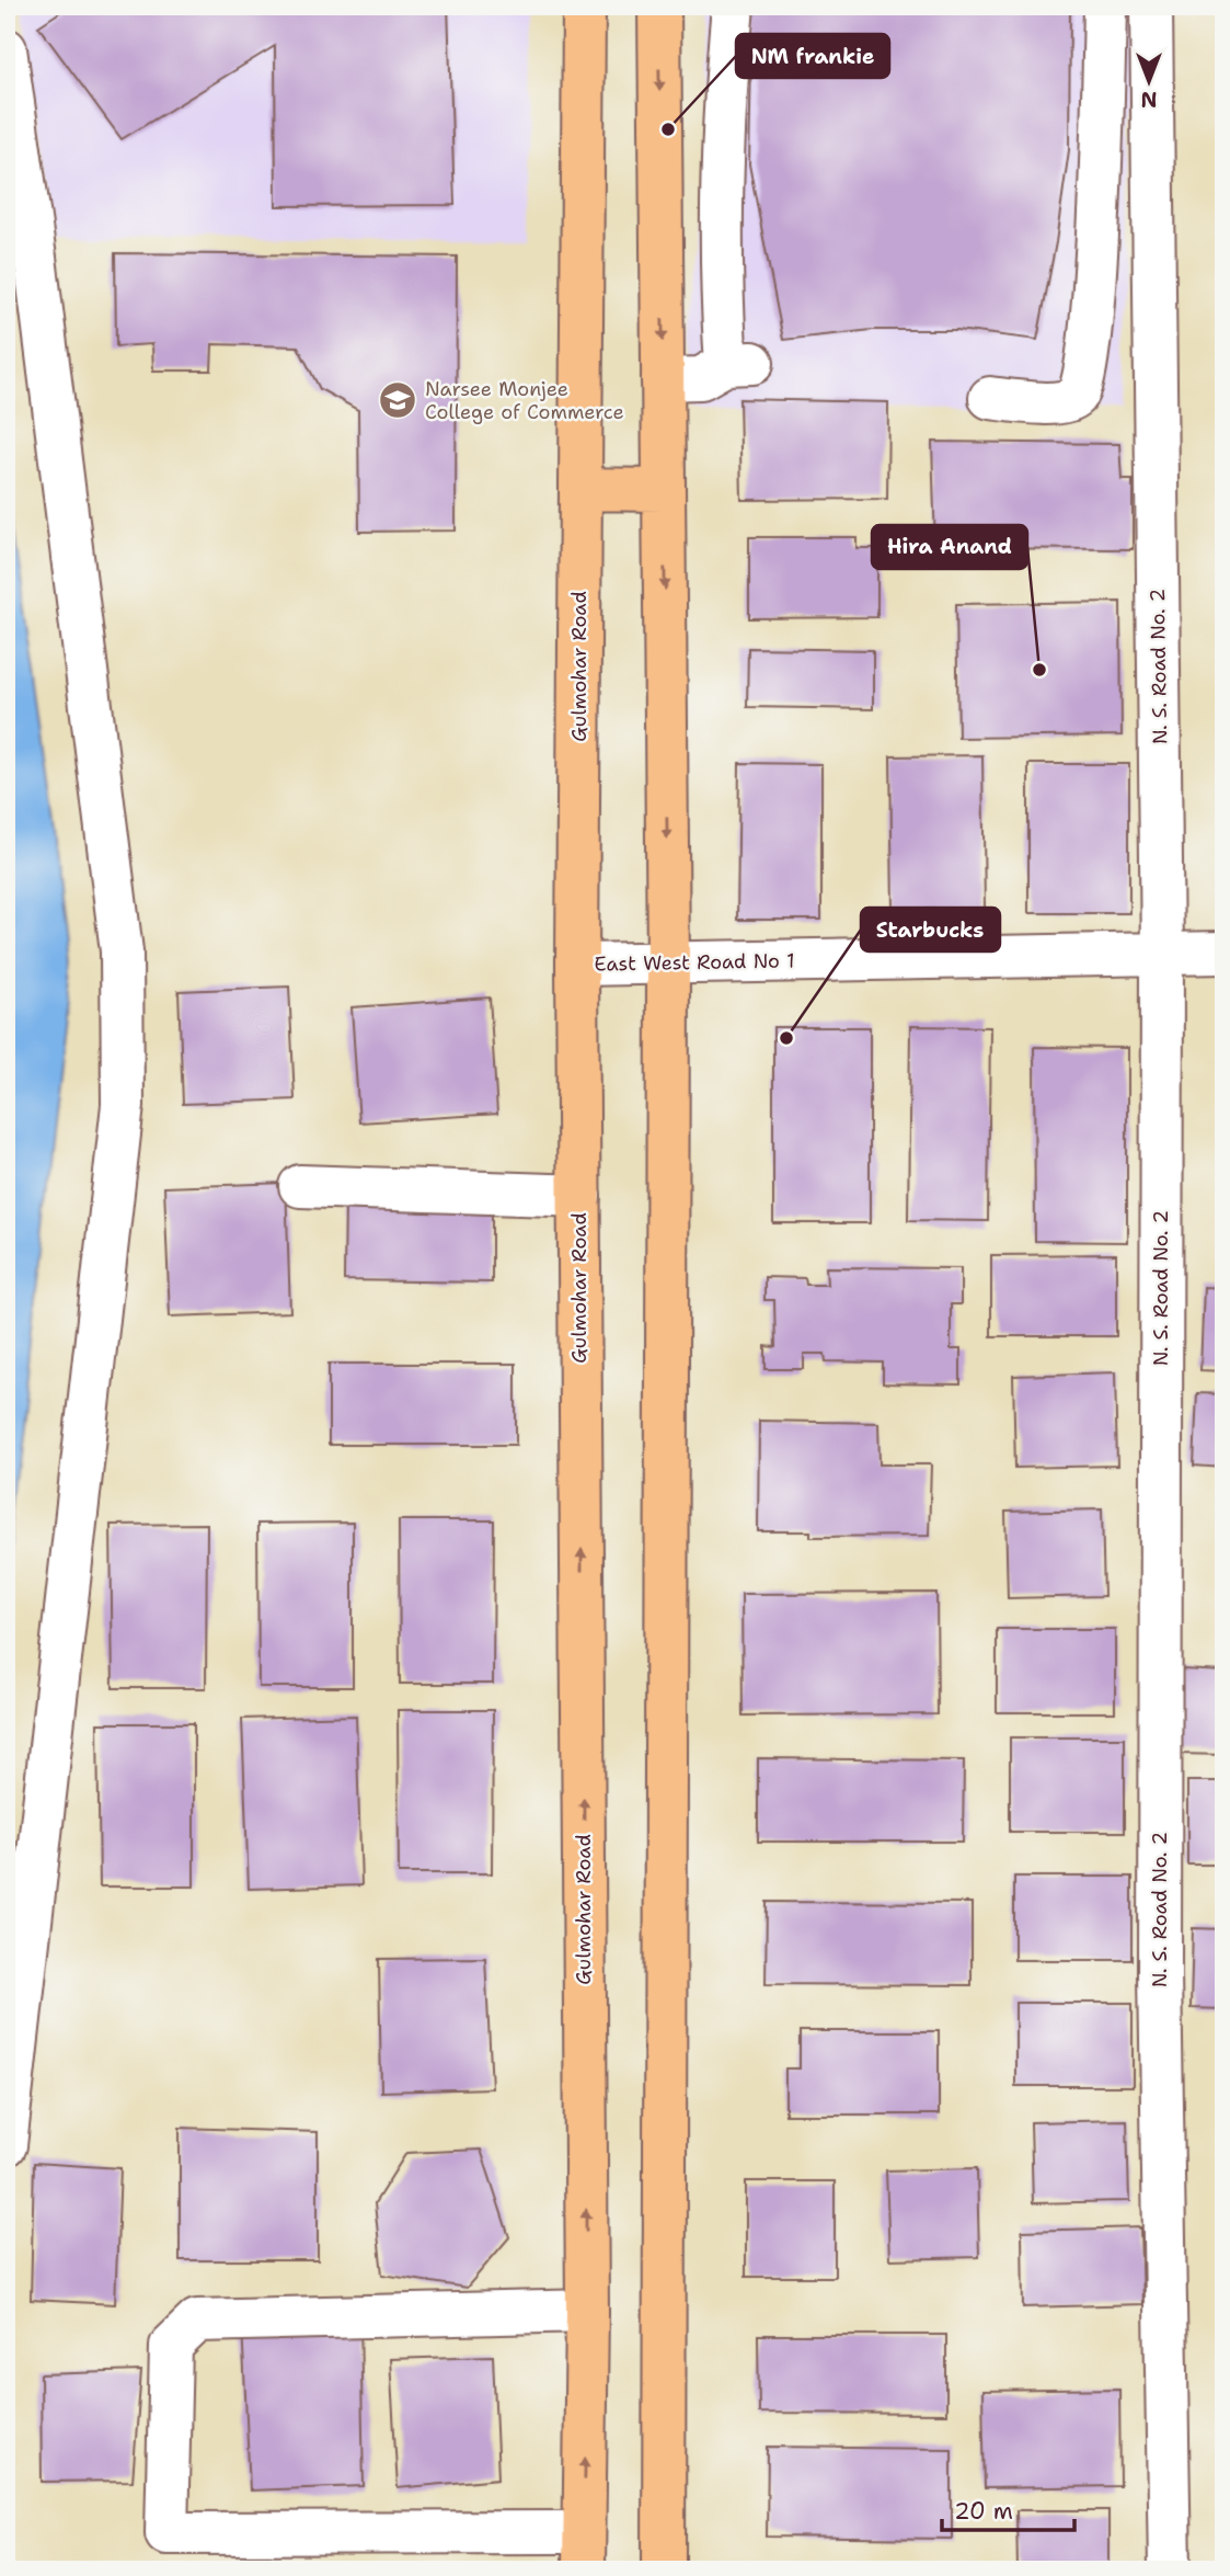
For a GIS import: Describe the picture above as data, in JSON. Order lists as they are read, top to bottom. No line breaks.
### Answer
{"streets":{"main road":["Gulmohar Road"],"street":["N. S. Road No. 2","East West Road No 1"]},"crossings":[["Gulmohar Road","East West Road No 1"],["N. S. Road No. 2","East West Road No 1"]],"places":{"other":["NM frankie","Hira Anand","Starbucks"],"school or university":["Narsee Monjee College of Commerce"]},"scale_bar":"20 m","north":"bottom"}
